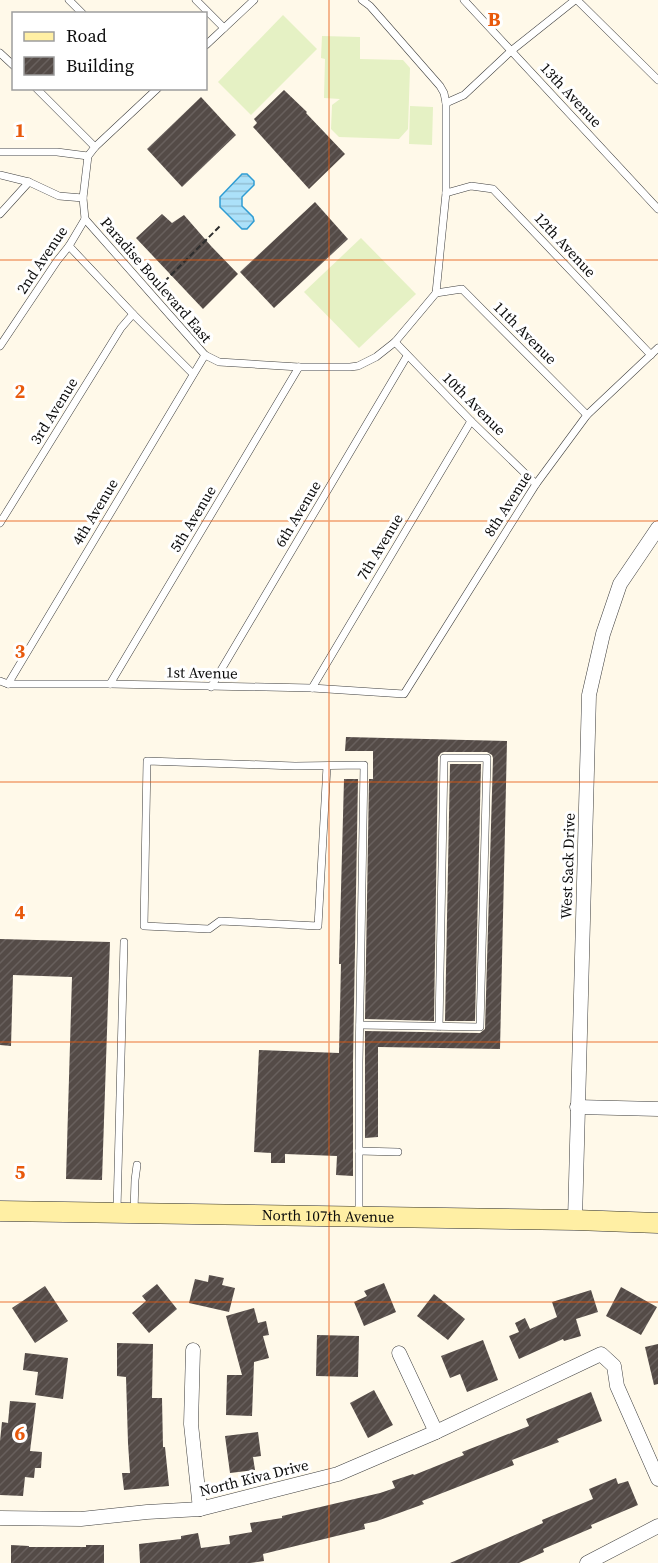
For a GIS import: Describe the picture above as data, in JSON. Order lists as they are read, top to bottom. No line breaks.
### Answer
{"streets":{"main road":["North 107th Avenue"],"street":["West Sack Drive","North Kiva Drive"],"lane":["13th Avenue","12th Avenue","2nd Avenue","Paradise Boulevard East","11th Avenue","10th Avenue","3rd Avenue","8th Avenue","4th Avenue","6th Avenue","5th Avenue","7th Avenue","1st Avenue"]},"crossings":[["12th Avenue","8th Avenue"],["2nd Avenue","Paradise Boulevard East"],["Paradise Boulevard East","11th Avenue"],["Paradise Boulevard East","10th Avenue"],["Paradise Boulevard East","4th Avenue"],["Paradise Boulevard East","5th Avenue"],["11th Avenue","8th Avenue"],["10th Avenue","8th Avenue"],["10th Avenue","6th Avenue"],["10th Avenue","7th Avenue"],["8th Avenue","1st Avenue"],["4th Avenue","1st Avenue"],["6th Avenue","1st Avenue"],["5th Avenue","1st Avenue"],["7th Avenue","1st Avenue"],["West Sack Drive","North 107th Avenue"]],"legend":["Road","Building"],"grid":{"columns":["B"],"rows":["1","2","3","4","5","6"]}}
